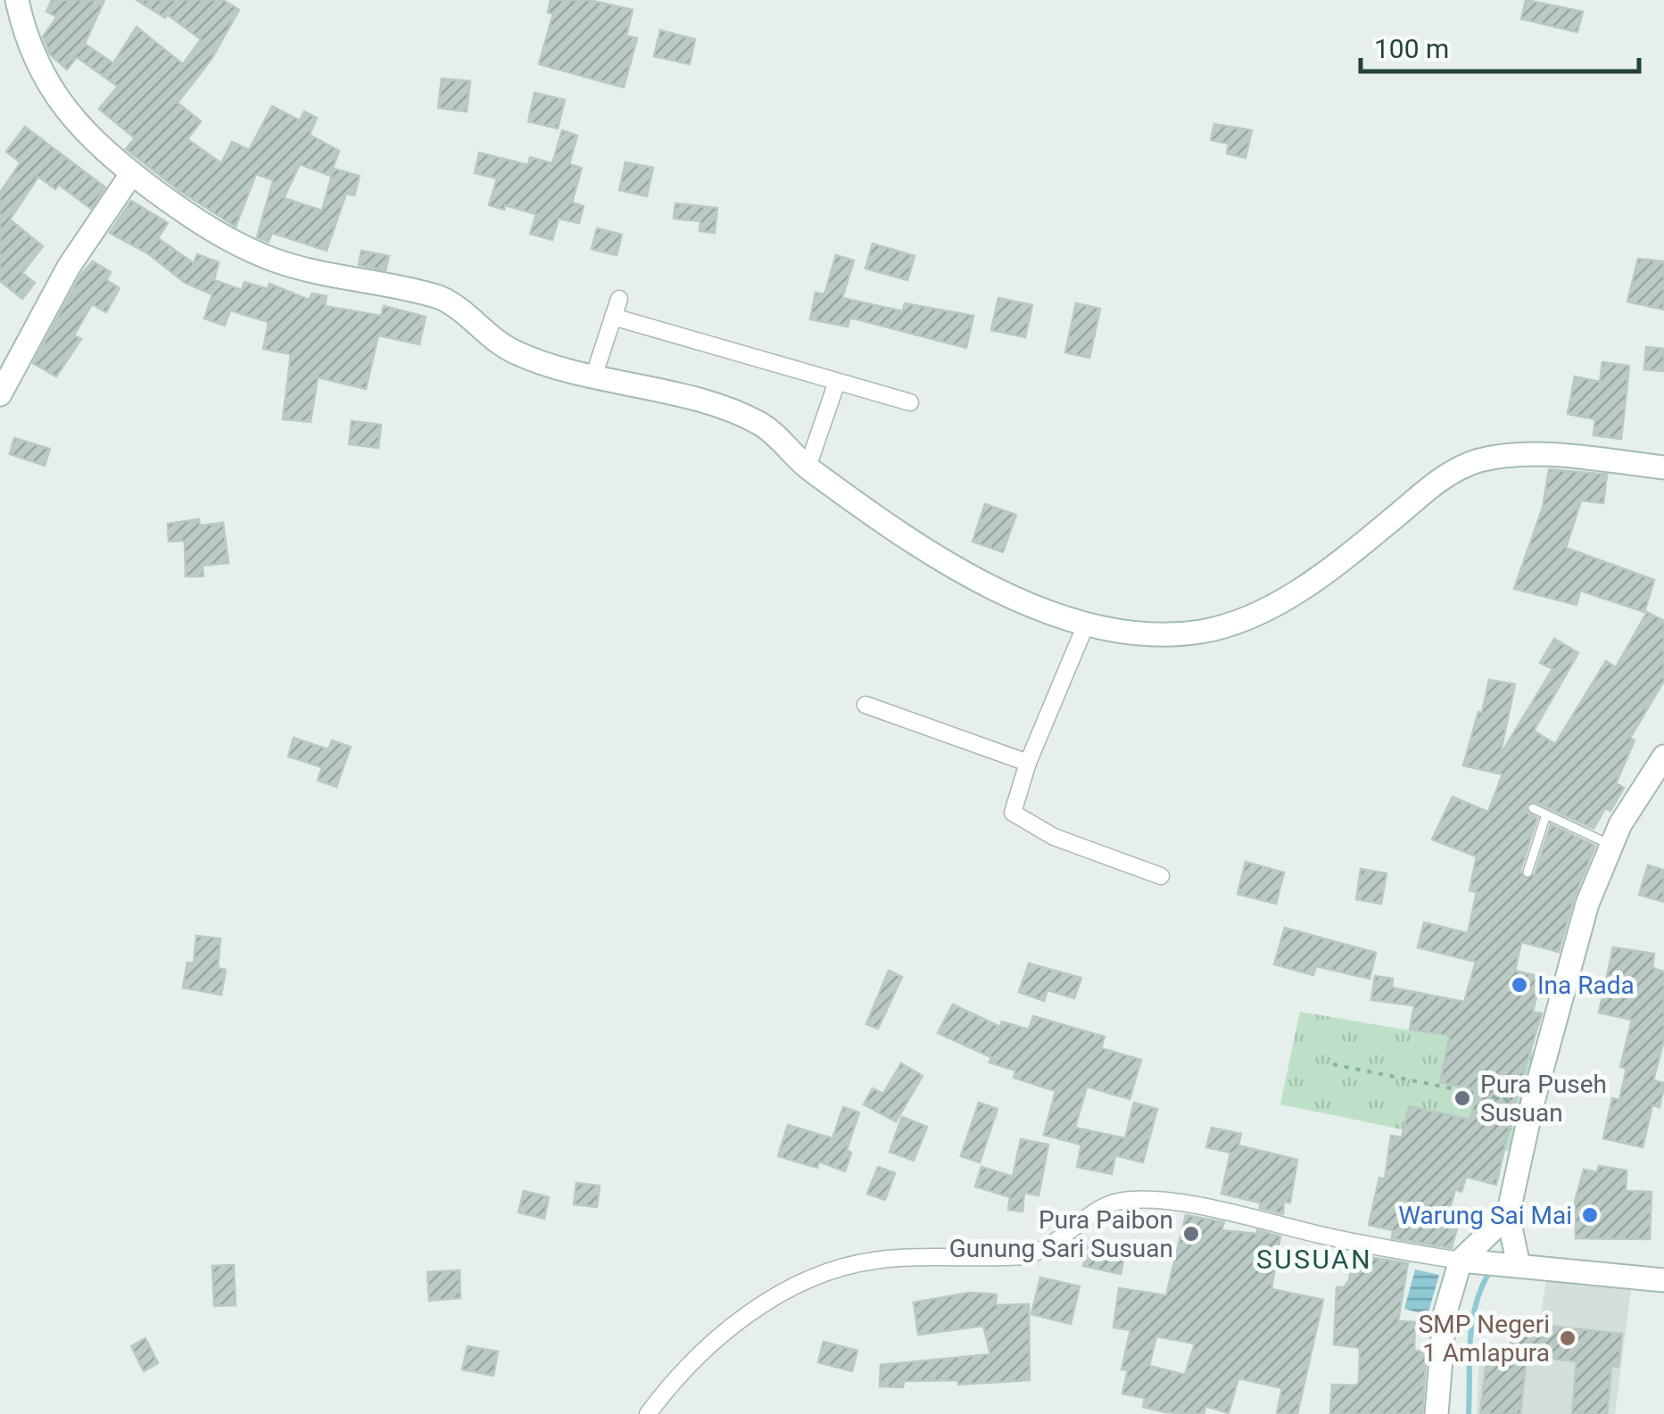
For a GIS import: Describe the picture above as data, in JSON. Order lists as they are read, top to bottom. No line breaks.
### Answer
{"districts":["SUSUAN"],"places":["Ina Rada","Pura Puseh Susuan","Warung Sai Mai","Pura Paibon Gunung Sari Susuan","SMP Negeri 1 Amlapura"],"scale_bar":"100 m"}
